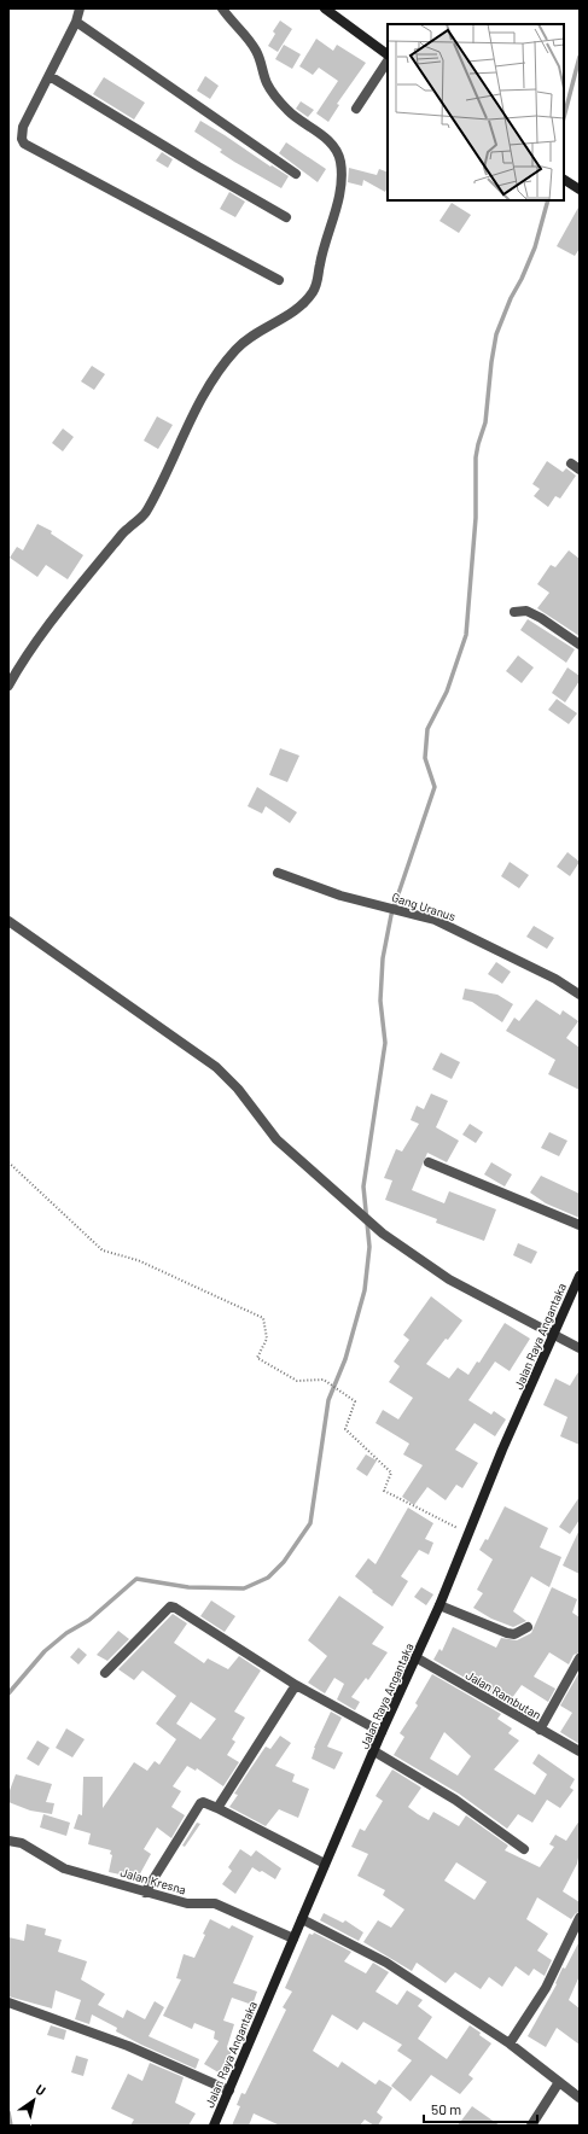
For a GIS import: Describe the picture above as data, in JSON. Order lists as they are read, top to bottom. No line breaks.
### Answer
{"streets":{"main road":["Jalan Raya Angantaka"],"street":["Gang Uranus","Jalan Rambutan","Jalan Kresna"]},"crossings":[["Jalan Raya Angantaka","Jalan Rambutan"],["Jalan Raya Angantaka","Jalan Kresna"]],"scale_bar":"50 m","north":"top right"}
